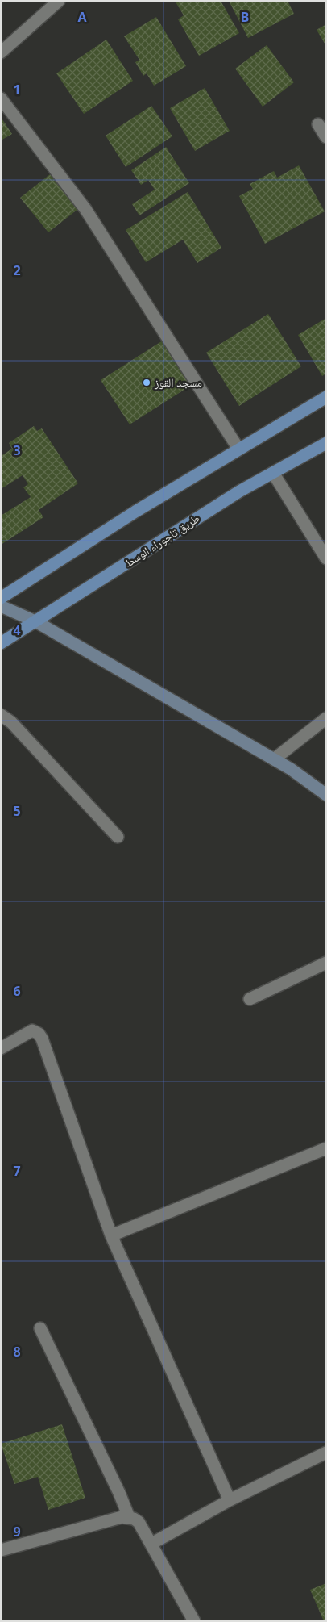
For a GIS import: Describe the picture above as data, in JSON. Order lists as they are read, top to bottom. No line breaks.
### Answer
{"streets":{"main road":["طريق تاجوراء الوسط"]},"places":["مسجد القوز"],"grid":{"columns":["A","B"],"rows":["1","2","3","4","5","6","7","8","9"]}}
